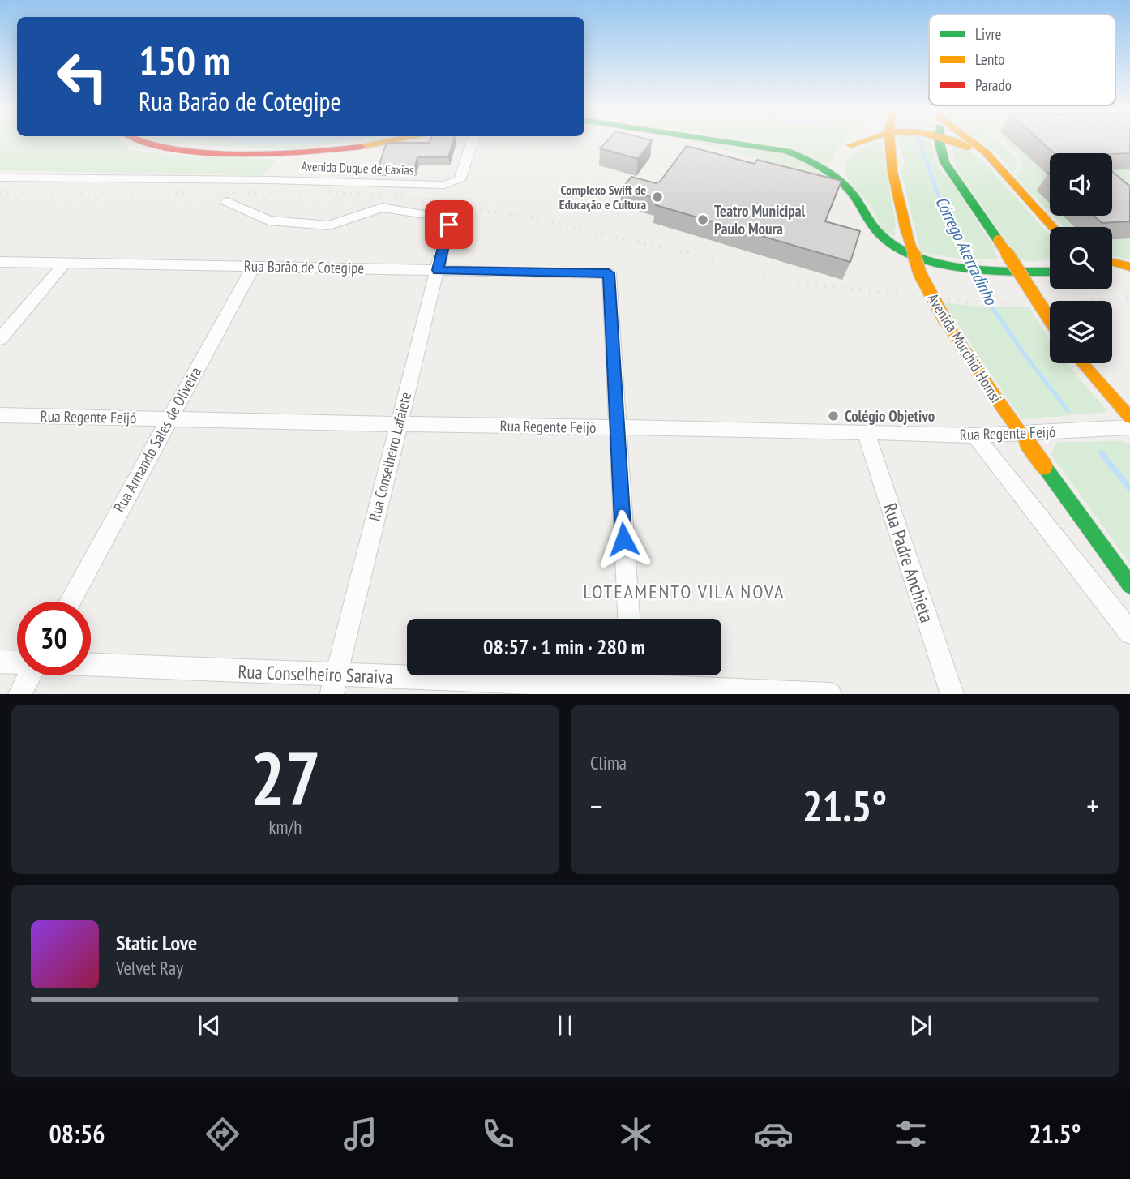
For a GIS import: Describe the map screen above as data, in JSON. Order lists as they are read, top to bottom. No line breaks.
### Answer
{"streets":{"main road":["Avenida Duque de Caxias","Avenida Murchid Homsi"],"street":["Rua Barão de Cotegipe","Rua Regente Feijó","Rua Armando Sales de Oliveira","Rua Conselheiro Lafaiete","Rua Padre Anchieta","Rua Conselheiro Saraiva"]},"crossings":[["Rua Barão de Cotegipe","Rua Regente Feijó"],["Rua Barão de Cotegipe","Rua Armando Sales de Oliveira"],["Rua Barão de Cotegipe","Rua Conselheiro Lafaiete"],["Rua Regente Feijó","Rua Armando Sales de Oliveira"],["Rua Regente Feijó","Rua Conselheiro Lafaiete"],["Rua Regente Feijó","Rua Padre Anchieta"],["Rua Conselheiro Lafaiete","Rua Conselheiro Saraiva"]],"districts":["LOTEAMENTO VILA NOVA"],"water":["Córrego Aterradinho"],"places":["Complexo Swift de Educação e Cultura","Teatro Municipal Paulo Moura","Colégio Objetivo"],"legend":["Livre","Lento","Parado"],"page":{"turn":["150 m","Rua Barão de Cotegipe"],"limit":"30","trip":"08:57 · 1 min · 280 m","tile":[["27","km/h"],"Clima"],"heat":["−","21.5°","+"],"song":["Static Love","Velvet Ray"],"tabs":["08:56","21.5°"]}}
